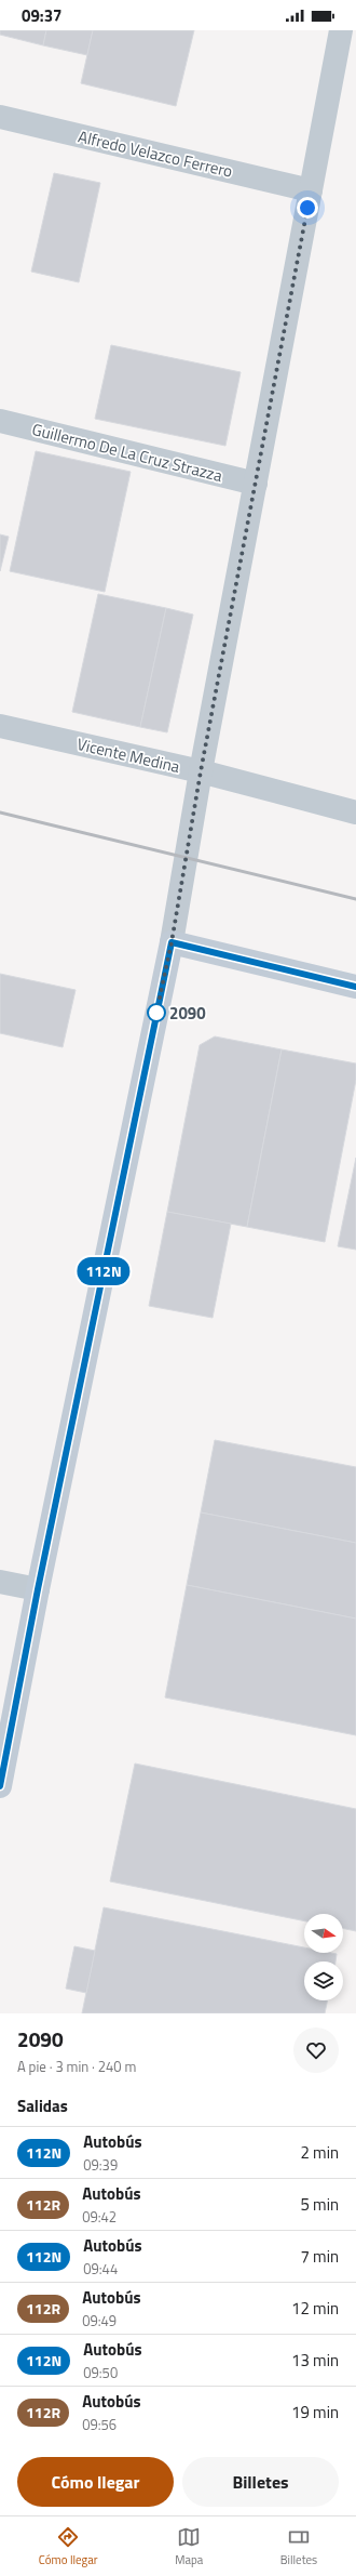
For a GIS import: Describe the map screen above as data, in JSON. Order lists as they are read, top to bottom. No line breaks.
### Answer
{"streets":{"street":["Alfredo Velazco Ferrero","Guillermo De La Cruz Strazza","Vicente Medina"]},"places":["2090"],"lines":["bus line 112N"],"north":"right","page":{"status":"09:37","on_map":"112N","heading":[["2090","A pie · 3 min · 240 m"],"Salidas"],"list":[{"mark":"112N","name":"Autobús","note":"09:39","value":"2 min"},{"mark":"112R","name":"Autobús","note":"09:42","value":"5 min"},{"mark":"112N","name":"Autobús","note":"09:44","value":"7 min"},{"mark":"112R","name":"Autobús","note":"09:49","value":"12 min"},{"mark":"112N","name":"Autobús","note":"09:50","value":"13 min"},{"mark":"112R","name":"Autobús","note":"09:56","value":"19 min"}],"buttons":["Cómo llegar","Billetes"],"tabs":["Cómo llegar","Mapa","Billetes"]}}
